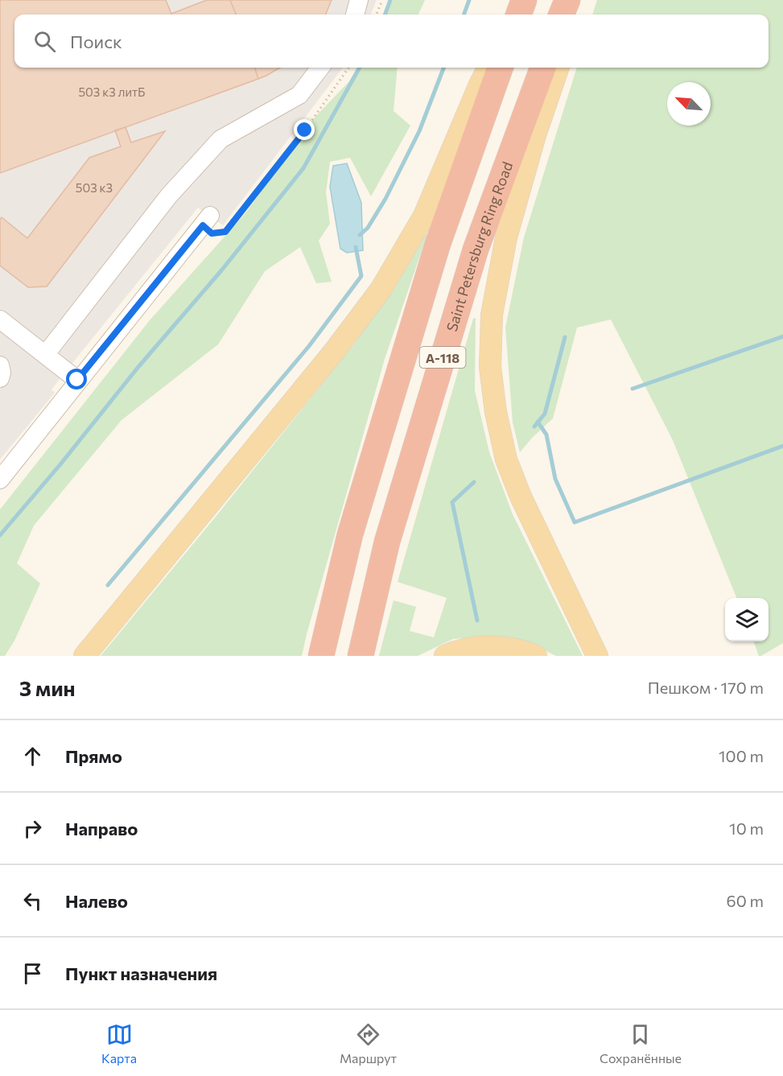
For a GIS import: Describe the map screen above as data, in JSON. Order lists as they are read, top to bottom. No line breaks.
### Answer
{"streets":{"highway":["Saint Petersburg Ring Road","А-118"]},"house_numbers":["503 к3 литБ","503 к3"],"north":"top left","page":{"search":"Поиск","heading":["3 мин","Пешком · 170 m"],"list":[["Прямо","100 m"],["Направо","10 m"],["Налево","60 m"],"Пункт назначения"],"nav":["Карта","Маршрут","Сохранённые"]}}
